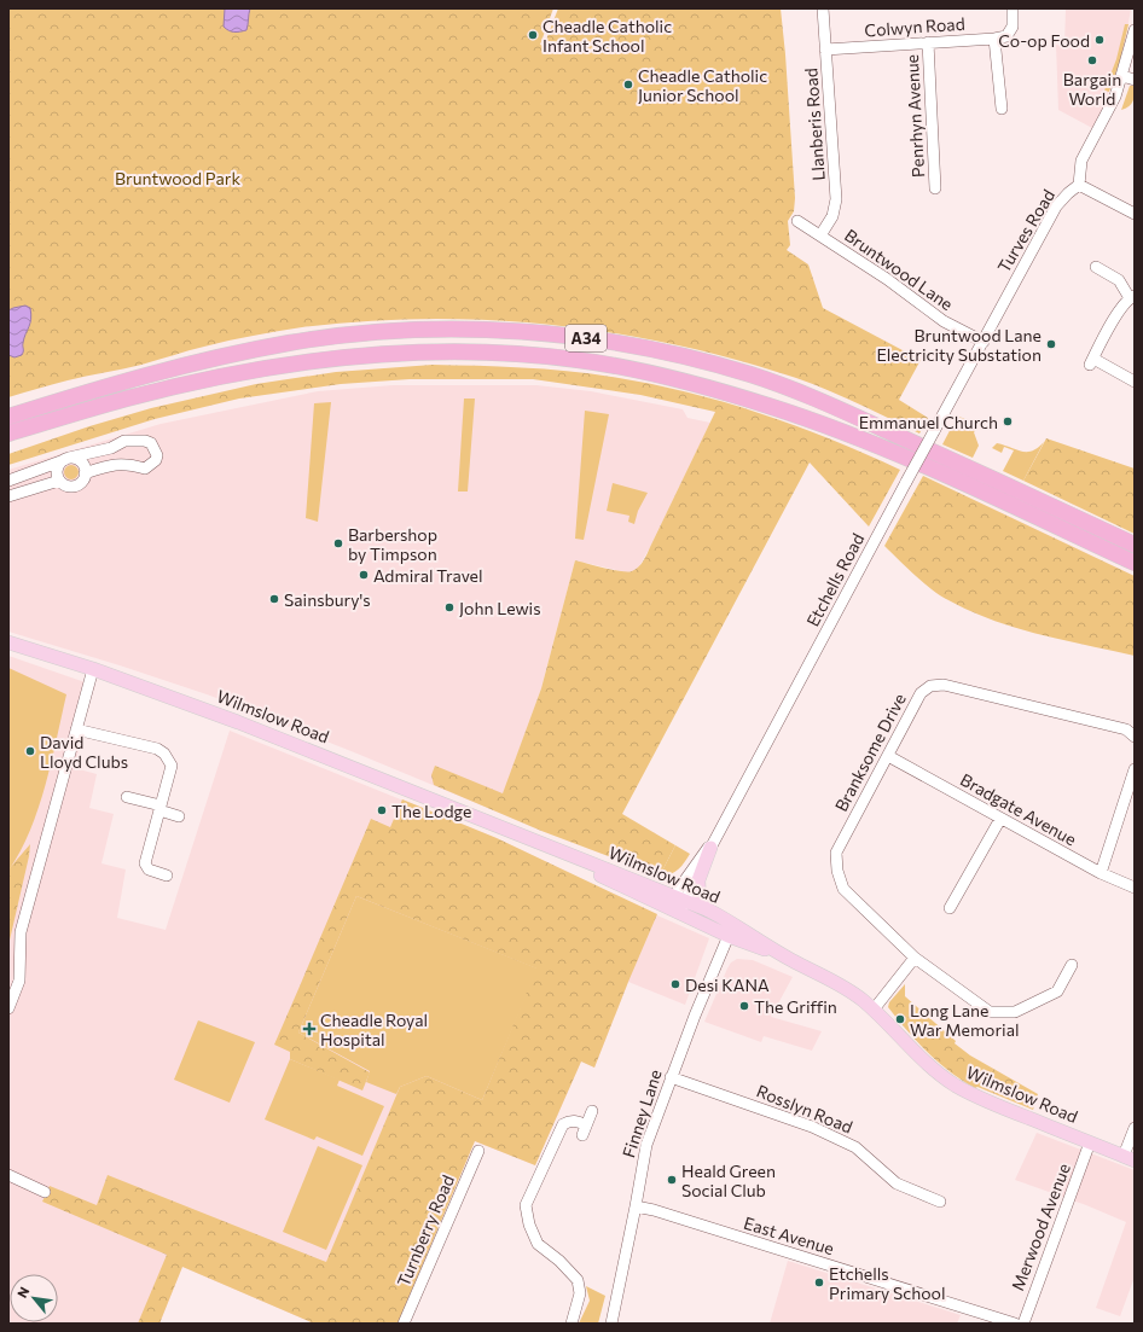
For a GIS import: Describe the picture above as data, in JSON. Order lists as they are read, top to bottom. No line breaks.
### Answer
{"streets":{"highway":["A34"],"main road":["Wilmslow Road"],"street":["Colwyn Road","Penrhyn Avenue","Llanberis Road","Turves Road","Bruntwood Lane","Etchells Road","Branksome Drive","Bradgate Avenue","Rosslyn Road","Finney Lane","Merwood Avenue","Turnberry Road","East Avenue"]},"crossings":[["Colwyn Road","Penrhyn Avenue"],["Colwyn Road","Llanberis Road"],["Llanberis Road","Bruntwood Lane"],["Turves Road","Bruntwood Lane"],["Turves Road","Etchells Road"],["Bruntwood Lane","Etchells Road"],["Etchells Road","Wilmslow Road"],["Wilmslow Road","Finney Lane"],["Wilmslow Road","Merwood Avenue"],["Branksome Drive","Bradgate Avenue"],["Rosslyn Road","Finney Lane"],["Finney Lane","East Avenue"]],"parks":["Bruntwood Park"],"places":{"other":["Cheadle Catholic Infant School","Co-op Food","Bargain World","Cheadle Catholic Junior School","Bruntwood Lane Electricity Substation","Emmanuel Church","Barbershop by Timpson","Admiral Travel","Sainsbury's","John Lewis","David Lloyd Clubs","The Lodge","Desi KANA","The Griffin","Long Lane War Memorial","Heald Green Social Club","Etchells Primary School"],"health":["Cheadle Royal Hospital"]},"north":"top left"}
